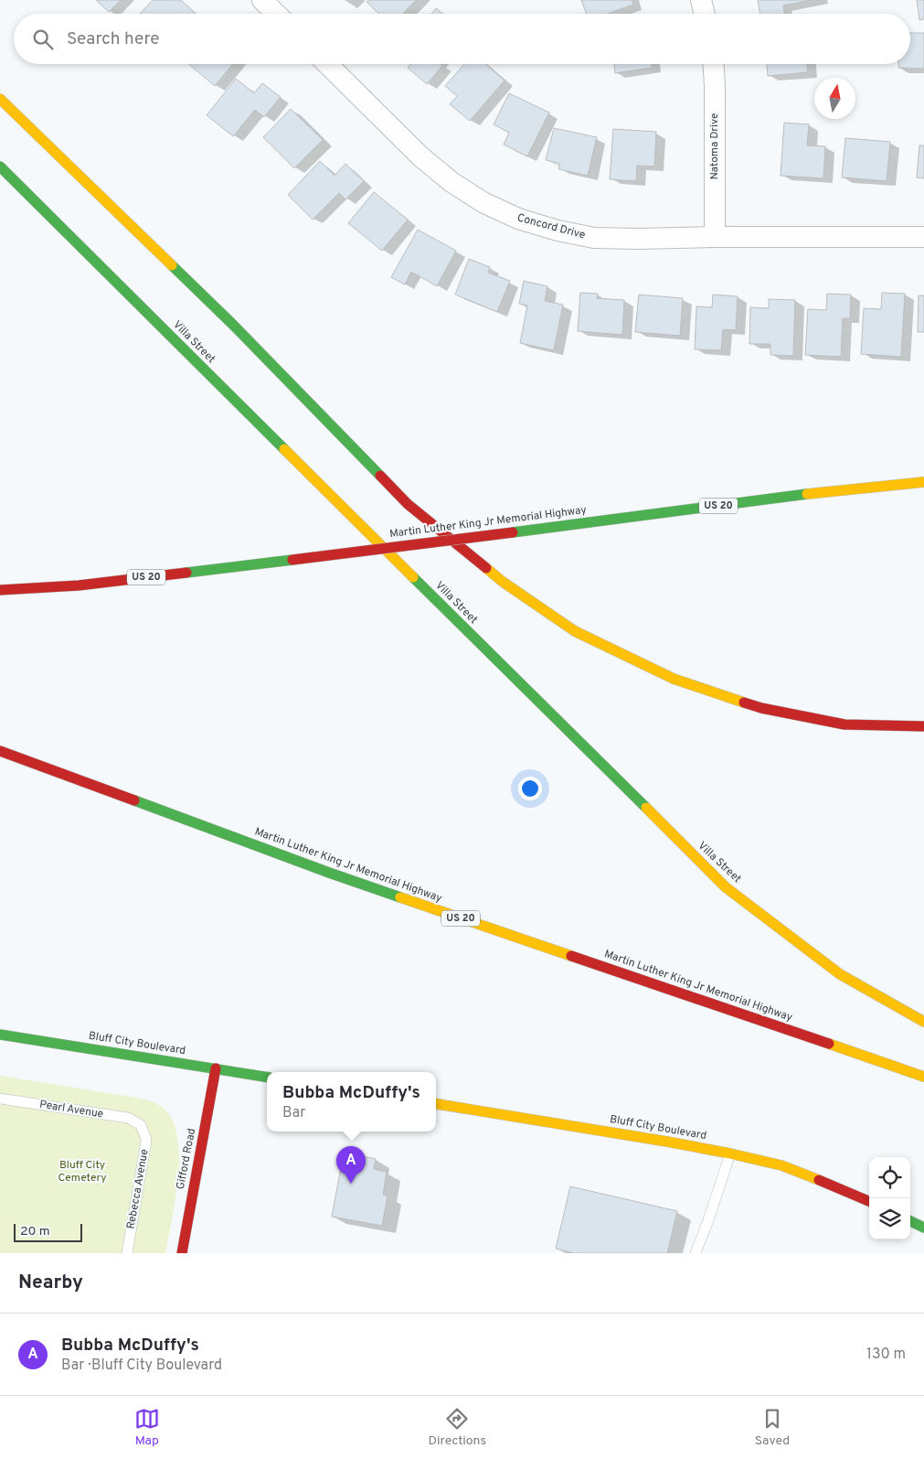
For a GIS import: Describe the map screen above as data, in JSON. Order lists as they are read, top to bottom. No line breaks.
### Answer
{"streets":{"main road":["Villa Street","US 20","Martin Luther King Jr Memorial Highway","Bluff City Boulevard","Gifford Road"],"street":["Natoma Drive","Concord Drive"],"lane":["Pearl Avenue","Rebecca Avenue"]},"crossings":[["Natoma Drive","Concord Drive"],["Bluff City Boulevard","Gifford Road"],["Pearl Avenue","Rebecca Avenue"]],"parks":["Bluff City Cemetery"],"scale_bar":"20 m","north":"top","page":{"search":"Search here","popup":["Bubba McDuffy's","Bar"],"pins":"A","scale":"20 m","heading":"Nearby","list":[{"mark":"A","name":"Bubba McDuffy's","note":"Bar · Bluff City Boulevard","value":"130 m"}],"nav":["Map","Directions","Saved"]}}
